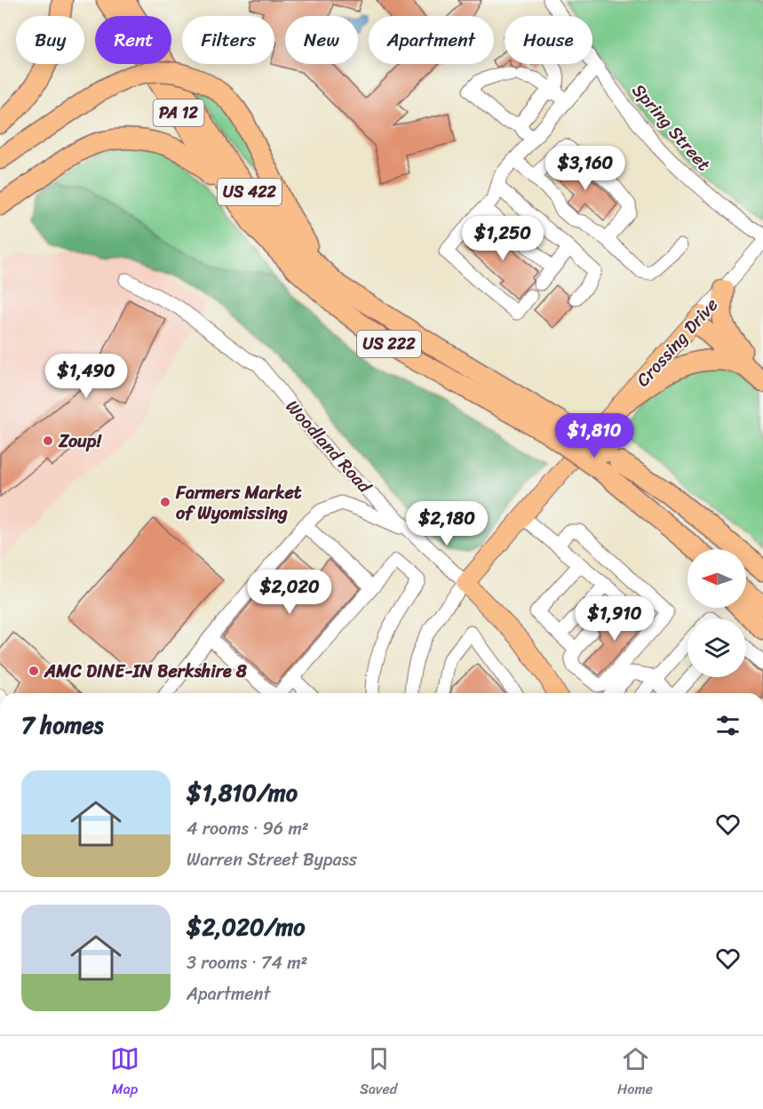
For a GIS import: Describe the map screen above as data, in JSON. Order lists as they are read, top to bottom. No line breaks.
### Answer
{"streets":{"highway":["PA 12","US 422","US 222"],"main road":["Crossing Drive","Woodland Road"],"street":["Spring Street"]},"crossings":[["PA 12","US 222"],["US 422","US 222"],["Crossing Drive","Woodland Road"]],"places":["Zoup!","Farmers Market of Wyomissing","AMC DINE-IN Berkshire 8"],"north":"left","page":{"chip":["Buy","Rent","Filters","New","Apartment","House"],"price":["$3,160","$1,250","$1,490","$1,810","$2,180","$2,020","$1,910"],"heading":"7 homes","list":[{"name":"$1,810/mo","note":"4 rooms · 96 m² · Warren Street Bypass"},{"name":"$2,020/mo","note":"3 rooms · 74 m² · Apartment"}],"tabs":["Map","Saved","Home"]}}
